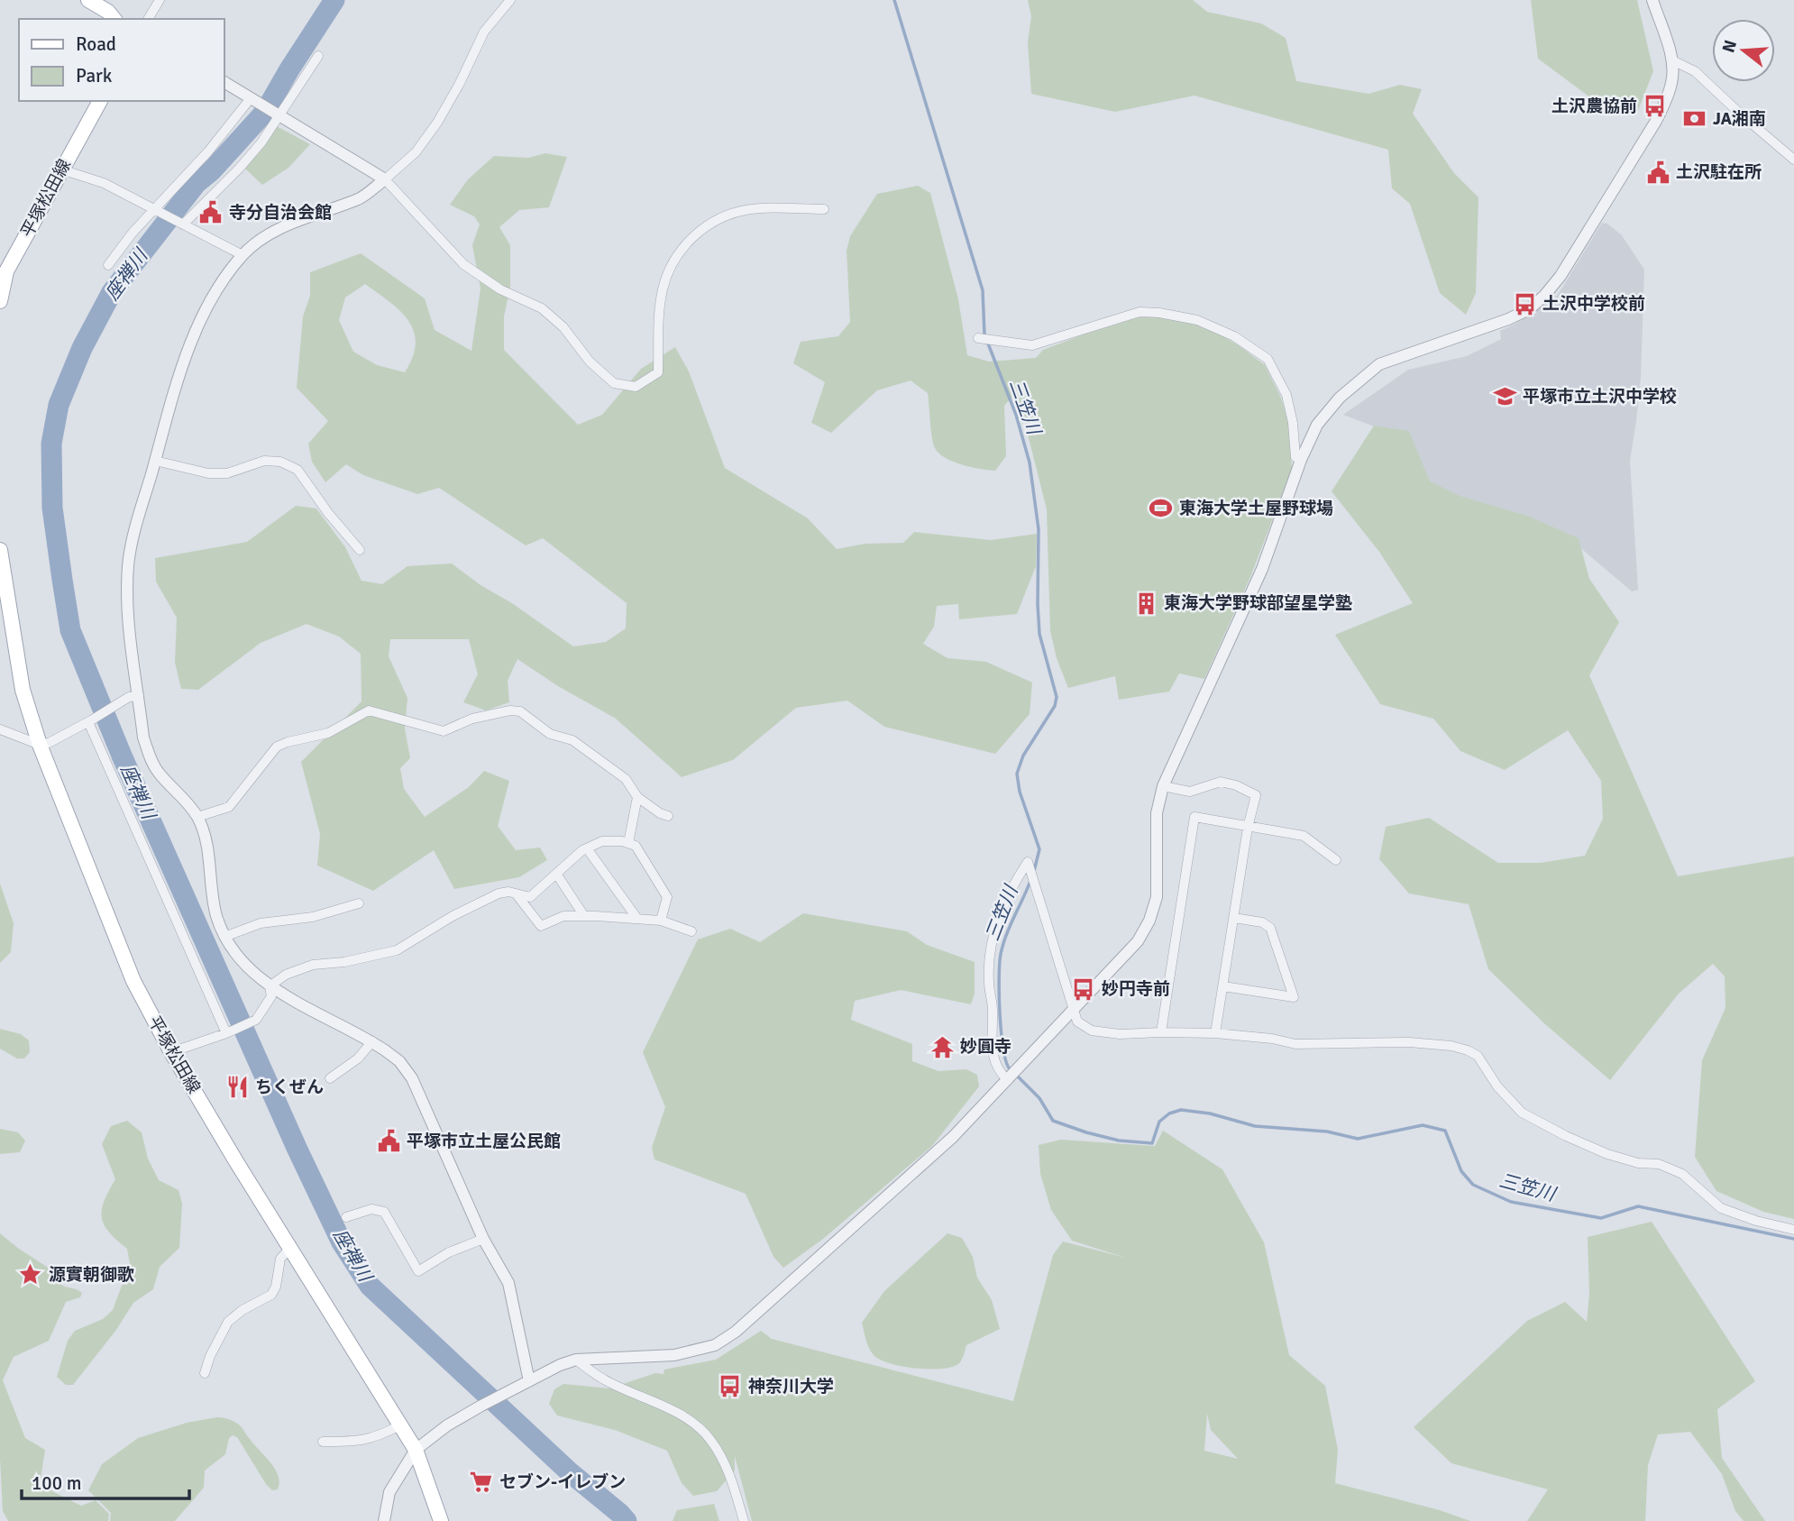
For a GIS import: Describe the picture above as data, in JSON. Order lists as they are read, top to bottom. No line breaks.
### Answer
{"streets":{"main road":["平塚松田線"]},"water":["座禅川","三笠川"],"places":{"bus stop":["土沢農協前","土沢中学校前","妙円寺前","神奈川大学"],"bank":["JA湘南"],"public building":["土沢駐在所","寺分自治会館","平塚市立土屋公民館"],"school or university":["平塚市立土沢中学校"],"sports":["東海大学土屋野球場"],"building":["東海大学野球部望星学塾"],"temple":["妙圓寺"],"restaurant":["ちくぜん"],"place":["源實朝御歌"],"supermarket":["セブン-イレブン"]},"legend":["Road","Park"],"scale_bar":"100 m","north":"left"}
